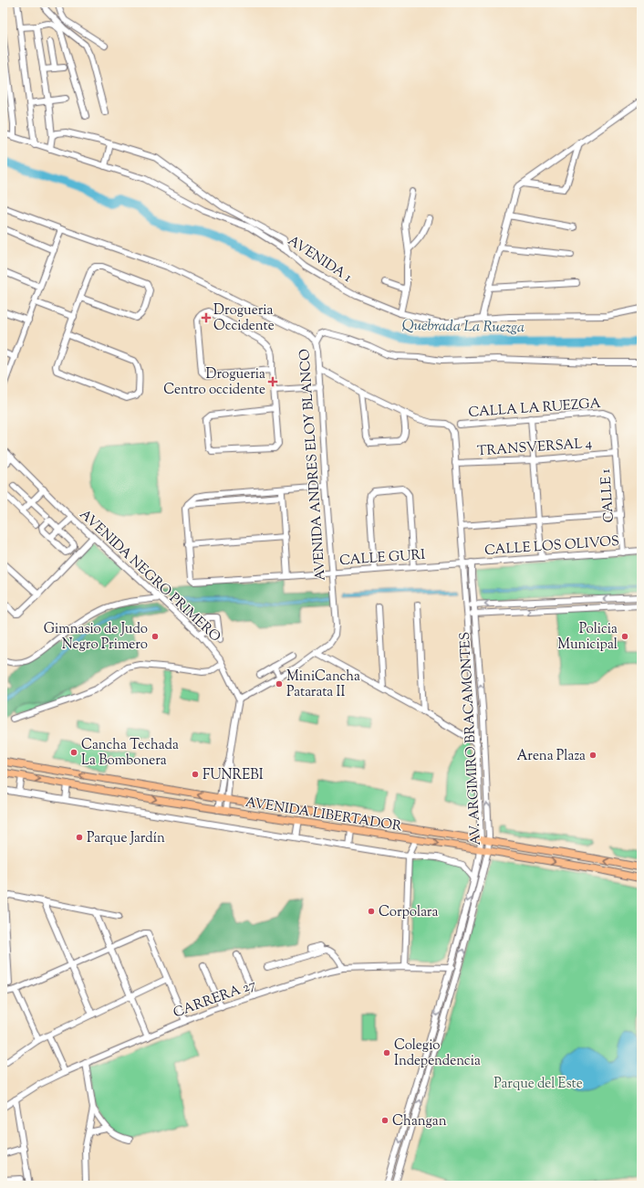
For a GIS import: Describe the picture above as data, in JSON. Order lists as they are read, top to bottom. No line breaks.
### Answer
{"streets":{"main road":["AVENIDA LIBERTADOR"],"street":["AVENIDA 1","CALLA LA RUEZGA","TRANSVERSAL 4","AVENIDA ANDRES ELOY BLANCO","CALLE 1","CALLE LOS OLIVOS","CALLE GURI","AVENIDA NEGRO PRIMERO","AV. ARGIMIRO BRACAMONTES","CARRERA 27"]},"crossings":[["CALLA LA RUEZGA","TRANSVERSAL 4"],["CALLA LA RUEZGA","AVENIDA ANDRES ELOY BLANCO"],["CALLA LA RUEZGA","CALLE 1"],["TRANSVERSAL 4","CALLE 1"],["AVENIDA ANDRES ELOY BLANCO","CALLE GURI"],["AVENIDA ANDRES ELOY BLANCO","AVENIDA NEGRO PRIMERO"],["CALLE 1","CALLE LOS OLIVOS"],["CALLE LOS OLIVOS","CALLE GURI"],["CALLE LOS OLIVOS","AV. ARGIMIRO BRACAMONTES"],["AV. ARGIMIRO BRACAMONTES","AVENIDA LIBERTADOR"],["AV. ARGIMIRO BRACAMONTES","CARRERA 27"]],"water":["Quebrada La Ruezga"],"parks":["Parque del Este"],"places":{"health":["Drogueria Occidente","Drogueria Centro occidente"],"other":["Gimnasio de Judo Negro Primero","Policia Municipal","MiniCancha Patarata II","Cancha Techada La Bombonera","Arena Plaza","FUNREBI","Parque Jardín","Corpolara","Colegio Independencia","Changan"]}}
